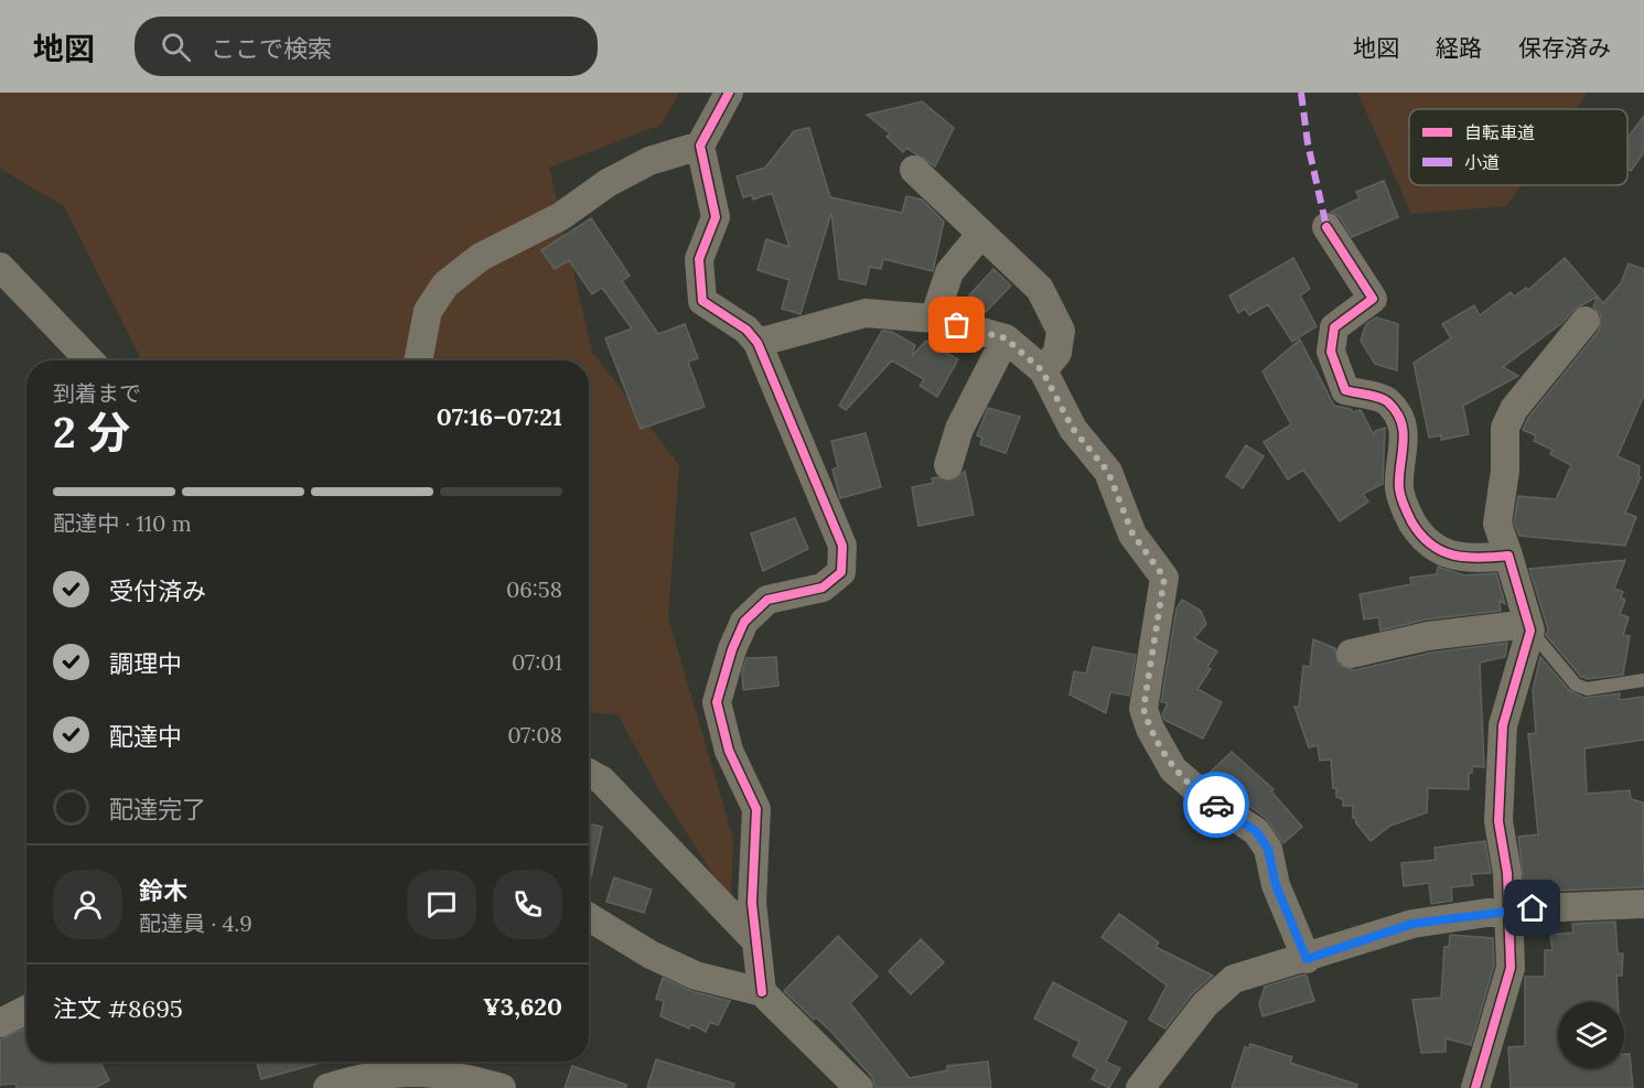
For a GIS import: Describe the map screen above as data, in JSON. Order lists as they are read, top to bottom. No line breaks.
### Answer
{"legend":["自転車道","小道"],"page":{"header":"地図","search":"ここで検索","nav":["地図","経路","保存済み"],"heading":["2 分","到着まで","07:16–07:21"],"panel":["鈴木","配達員 · 4.9","注文 #8695","¥3,620"],"bar":"配達中 · 110 m","list":[["受付済み","06:58"],["調理中","07:01"],["配達中","07:08"],"配達完了"]}}
